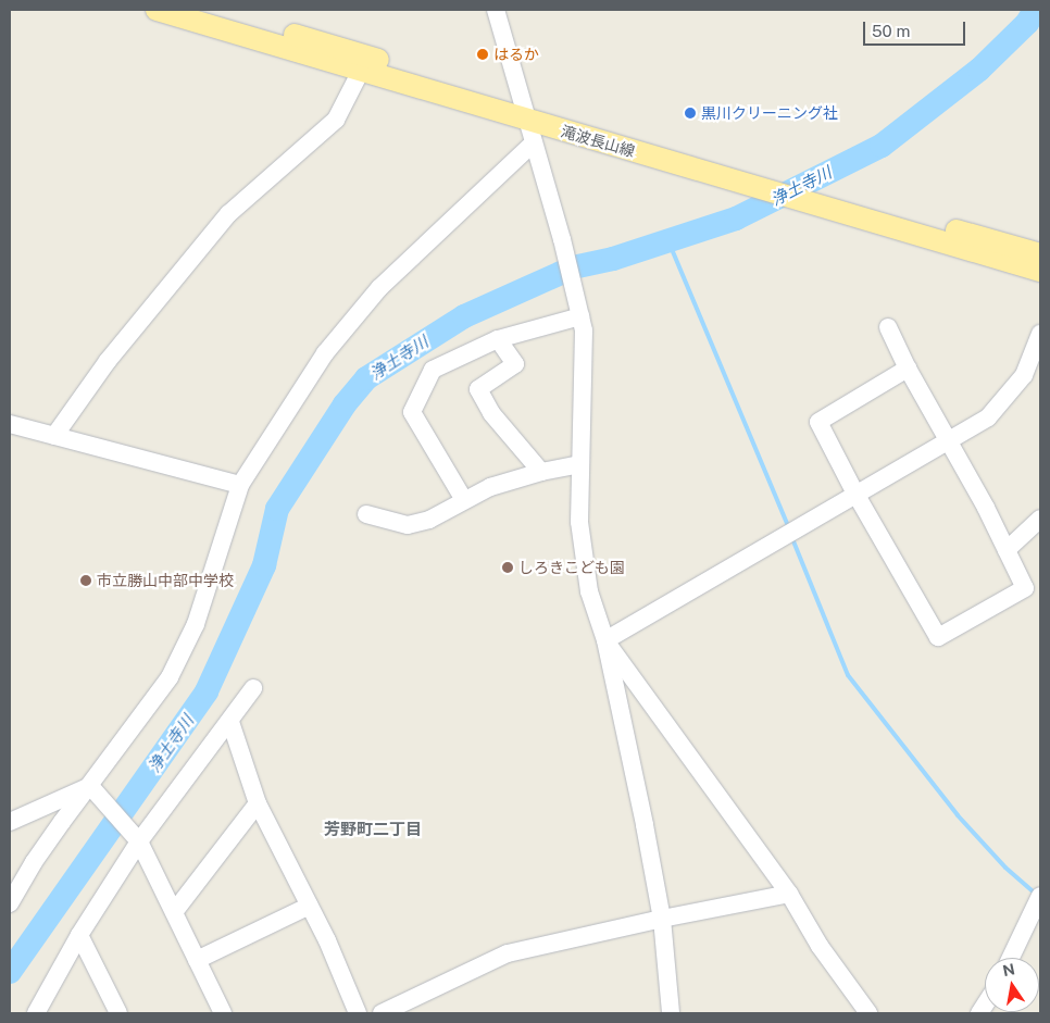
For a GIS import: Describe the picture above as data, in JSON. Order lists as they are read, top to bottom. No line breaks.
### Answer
{"streets":{"main road":["滝波長山線"]},"districts":["芳野町二丁目"],"water":["浄土寺川"],"places":["はるか","黒川クリーニング社","しろきこども園","市立勝山中部中学校"],"scale_bar":"50 m","north":"top"}
